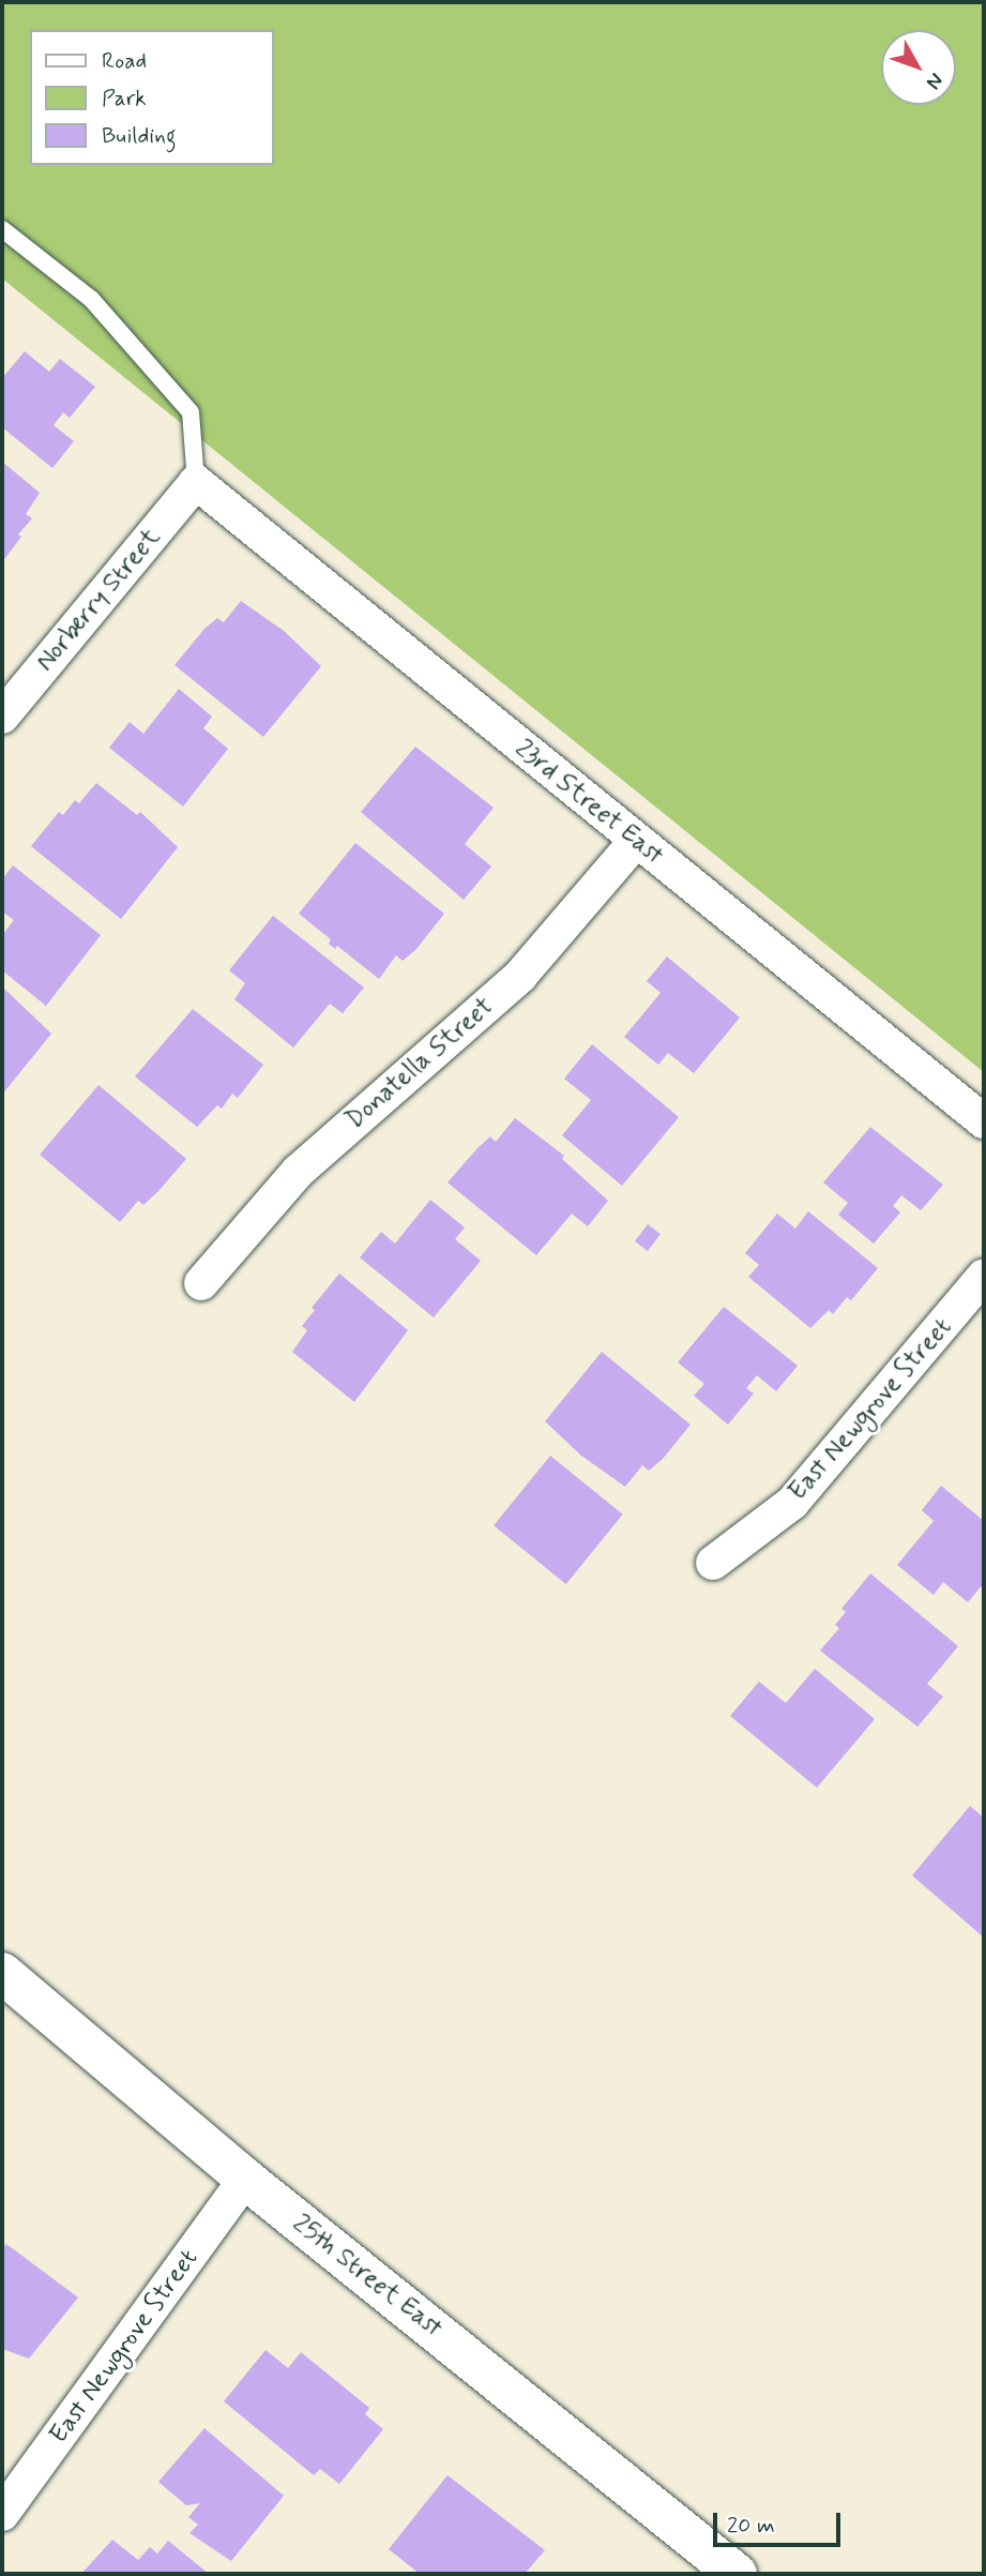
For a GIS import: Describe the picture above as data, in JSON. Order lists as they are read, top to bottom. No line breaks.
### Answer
{"streets":{"street":["Norberry Street","23rd Street East","Donatella Street","East Newgrove Street","25th Street East"]},"crossings":[["Norberry Street","23rd Street East"],["23rd Street East","Donatella Street"],["East Newgrove Street","25th Street East"]],"legend":["Road","Park","Building"],"scale_bar":"20 m","north":"bottom right"}
